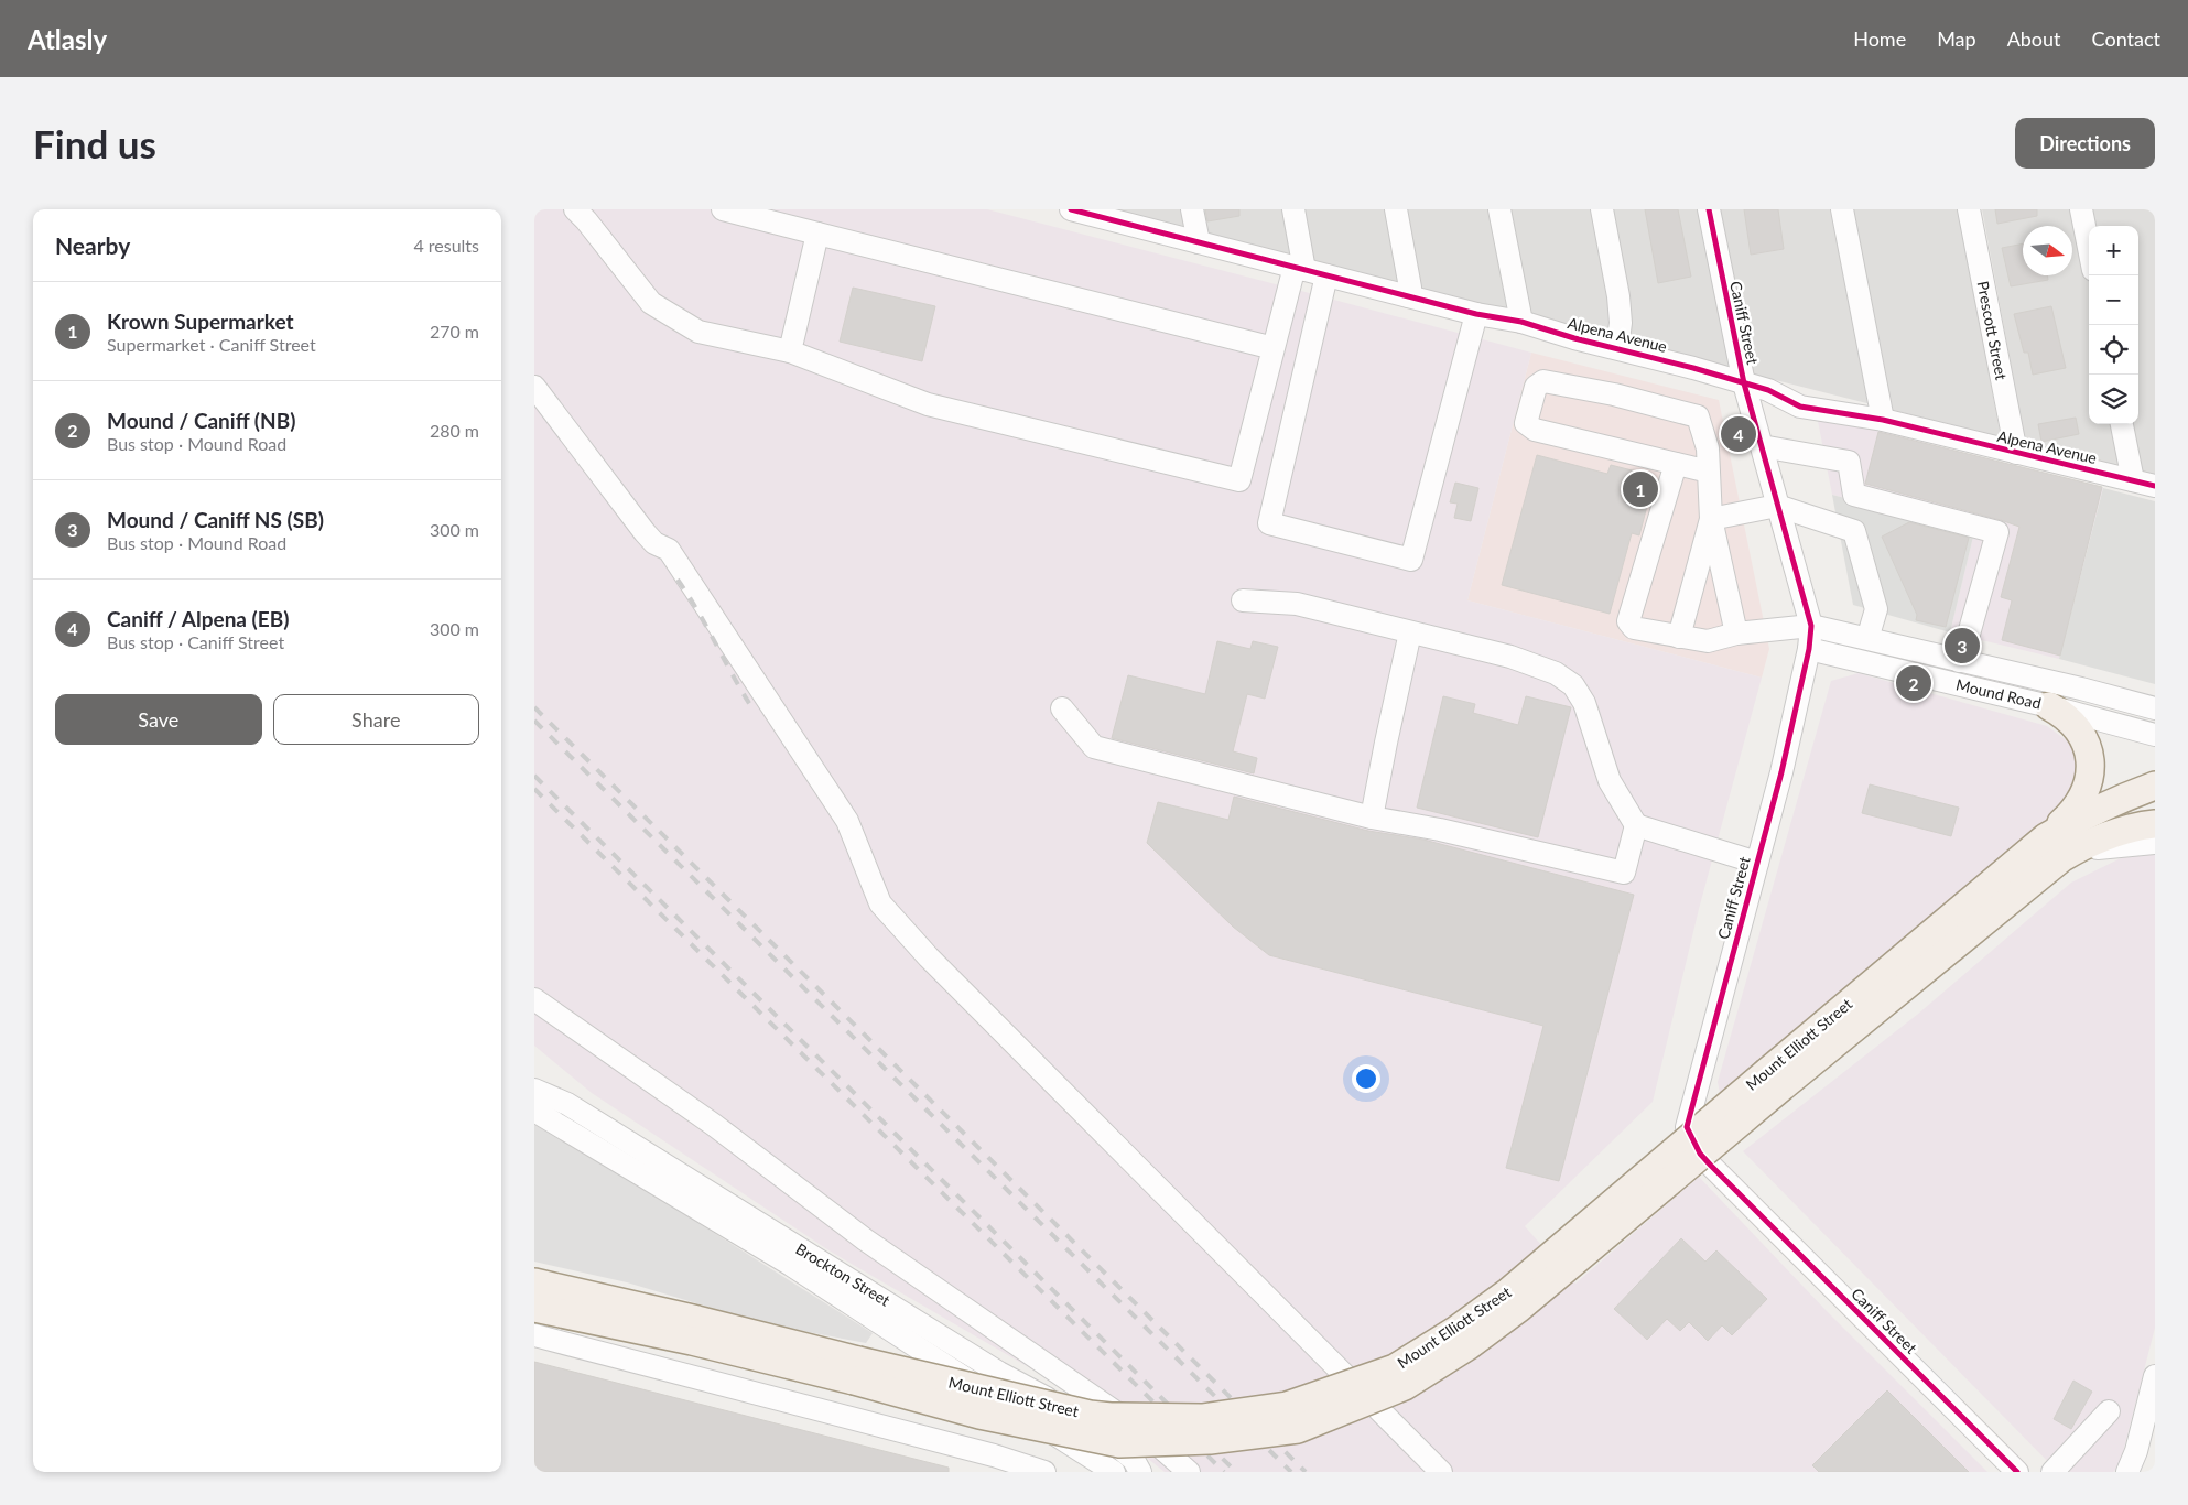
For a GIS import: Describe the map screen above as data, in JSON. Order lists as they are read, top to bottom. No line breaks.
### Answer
{"streets":{"main road":["Mount Elliott Street"],"street":["Caniff Street","Prescott Street","Alpena Avenue","Mound Road","Brockton Street"]},"crossings":[["Caniff Street","Alpena Avenue"],["Caniff Street","Mound Road"],["Prescott Street","Alpena Avenue"]],"north":"right","page":{"header":"Atlasly","nav":["Home","Map","About","Contact"],"buttons":["Directions",["Save","Share"]],"title":"Find us","heading":["Nearby","4 results"],"map_buttons":["+","−"],"list":[{"mark":"1","name":"Krown Supermarket","note":"Supermarket · Caniff Street","value":"270 m"},{"mark":"2","name":"Mound / Caniff (NB)","note":"Bus stop · Mound Road","value":"280 m"},{"mark":"3","name":"Mound / Caniff NS (SB)","note":"Bus stop · Mound Road","value":"300 m"},{"mark":"4","name":"Caniff / Alpena (EB)","note":"Bus stop · Caniff Street","value":"300 m"}],"pins":["4","1","3","2"]}}
